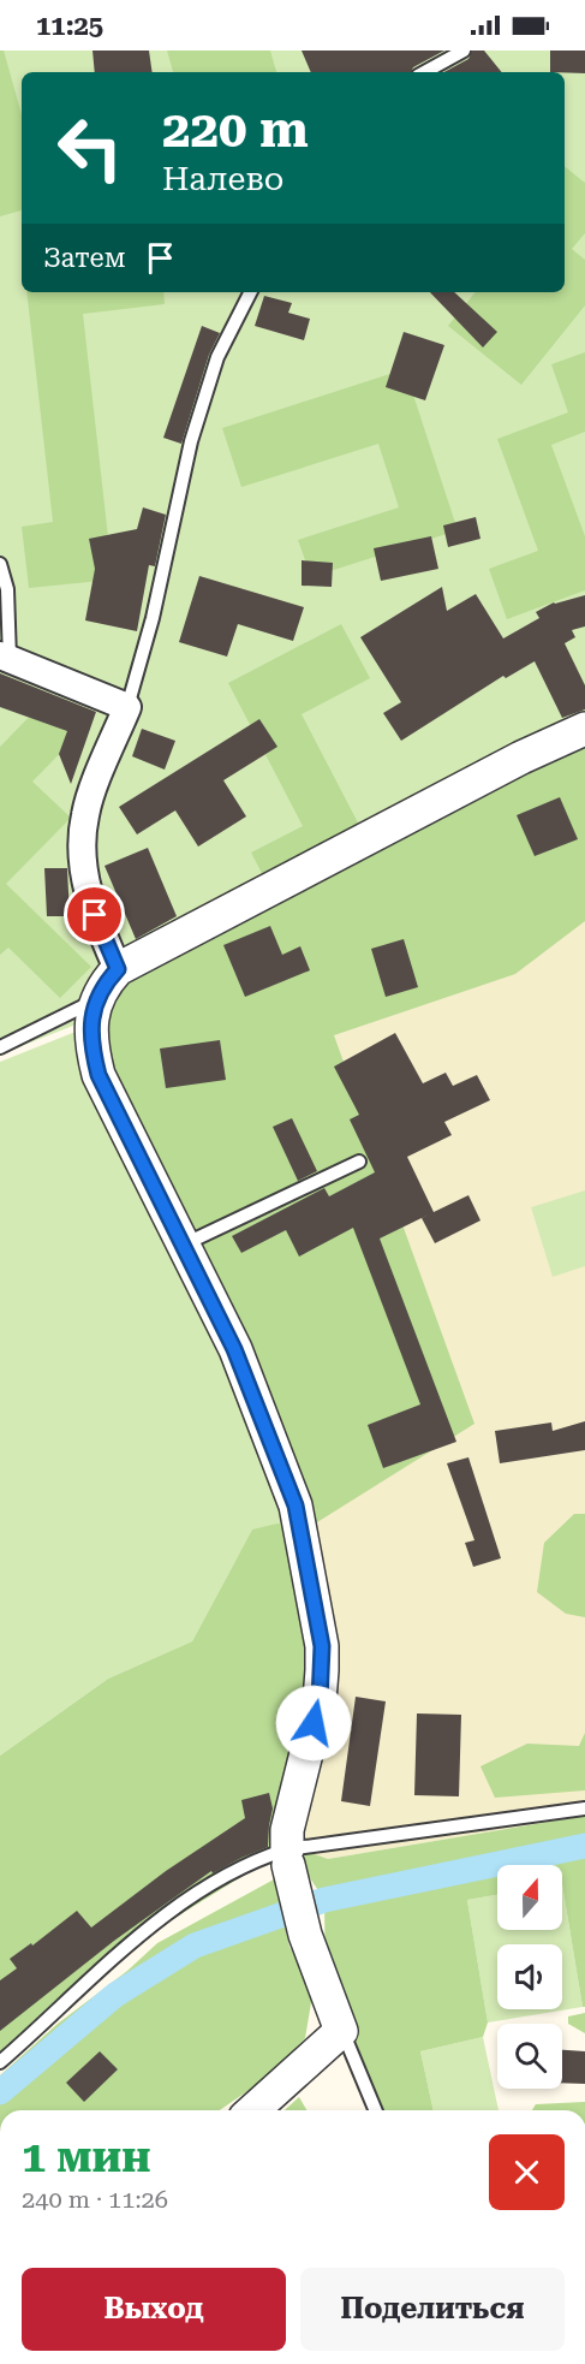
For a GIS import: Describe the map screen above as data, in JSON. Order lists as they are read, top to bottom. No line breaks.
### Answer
{"north":"top","page":{"status":"11:25","turn":["220 m","Налево"],"then":"Затем","heading":["1 мин","240 m · 11:26"],"buttons":["Выход","Поделиться"]}}
